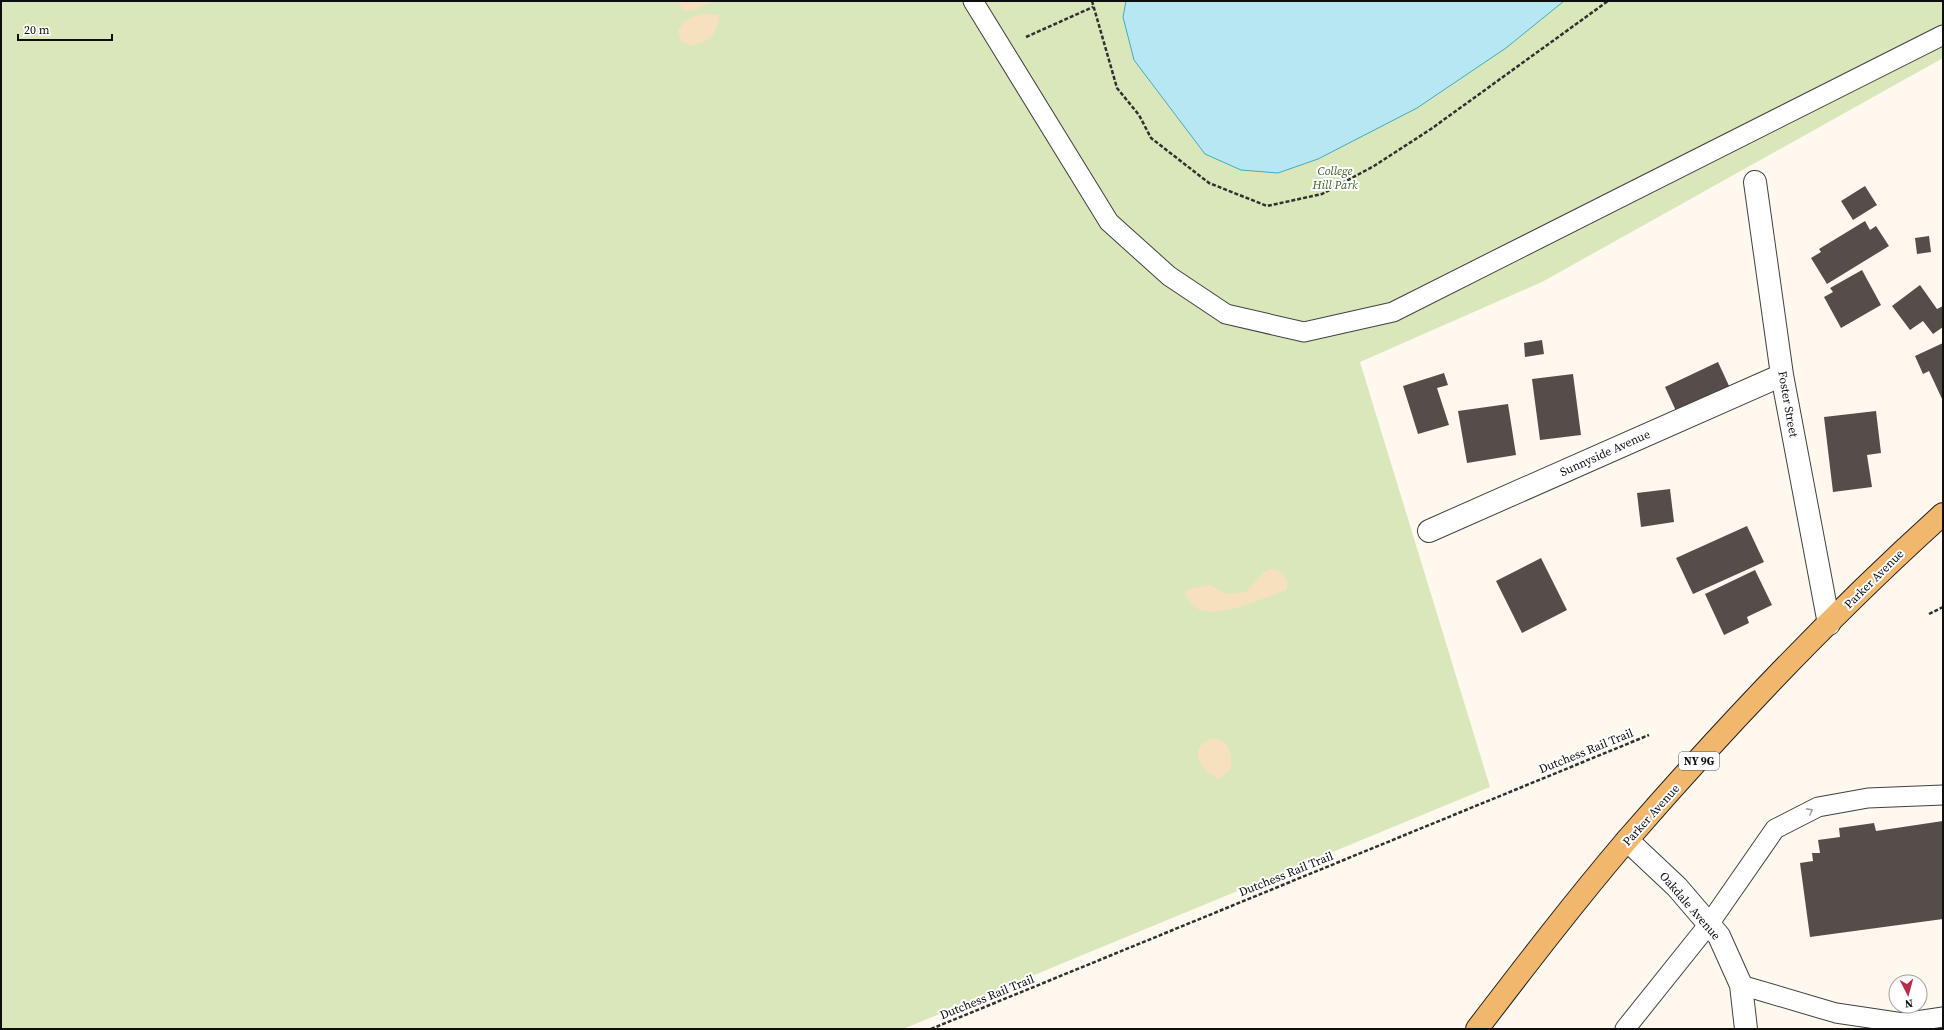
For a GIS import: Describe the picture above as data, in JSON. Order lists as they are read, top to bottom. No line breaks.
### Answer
{"streets":{"main road":["Parker Avenue","NY 9G"],"street":["Foster Street","Sunnyside Avenue","Oakdale Avenue"],"path":["Dutchess Rail Trail"]},"crossings":[["Foster Street","Sunnyside Avenue"],["Foster Street","Parker Avenue"],["Parker Avenue","Oakdale Avenue"]],"parks":["College Hill Park"],"scale_bar":"20 m","north":"bottom"}
